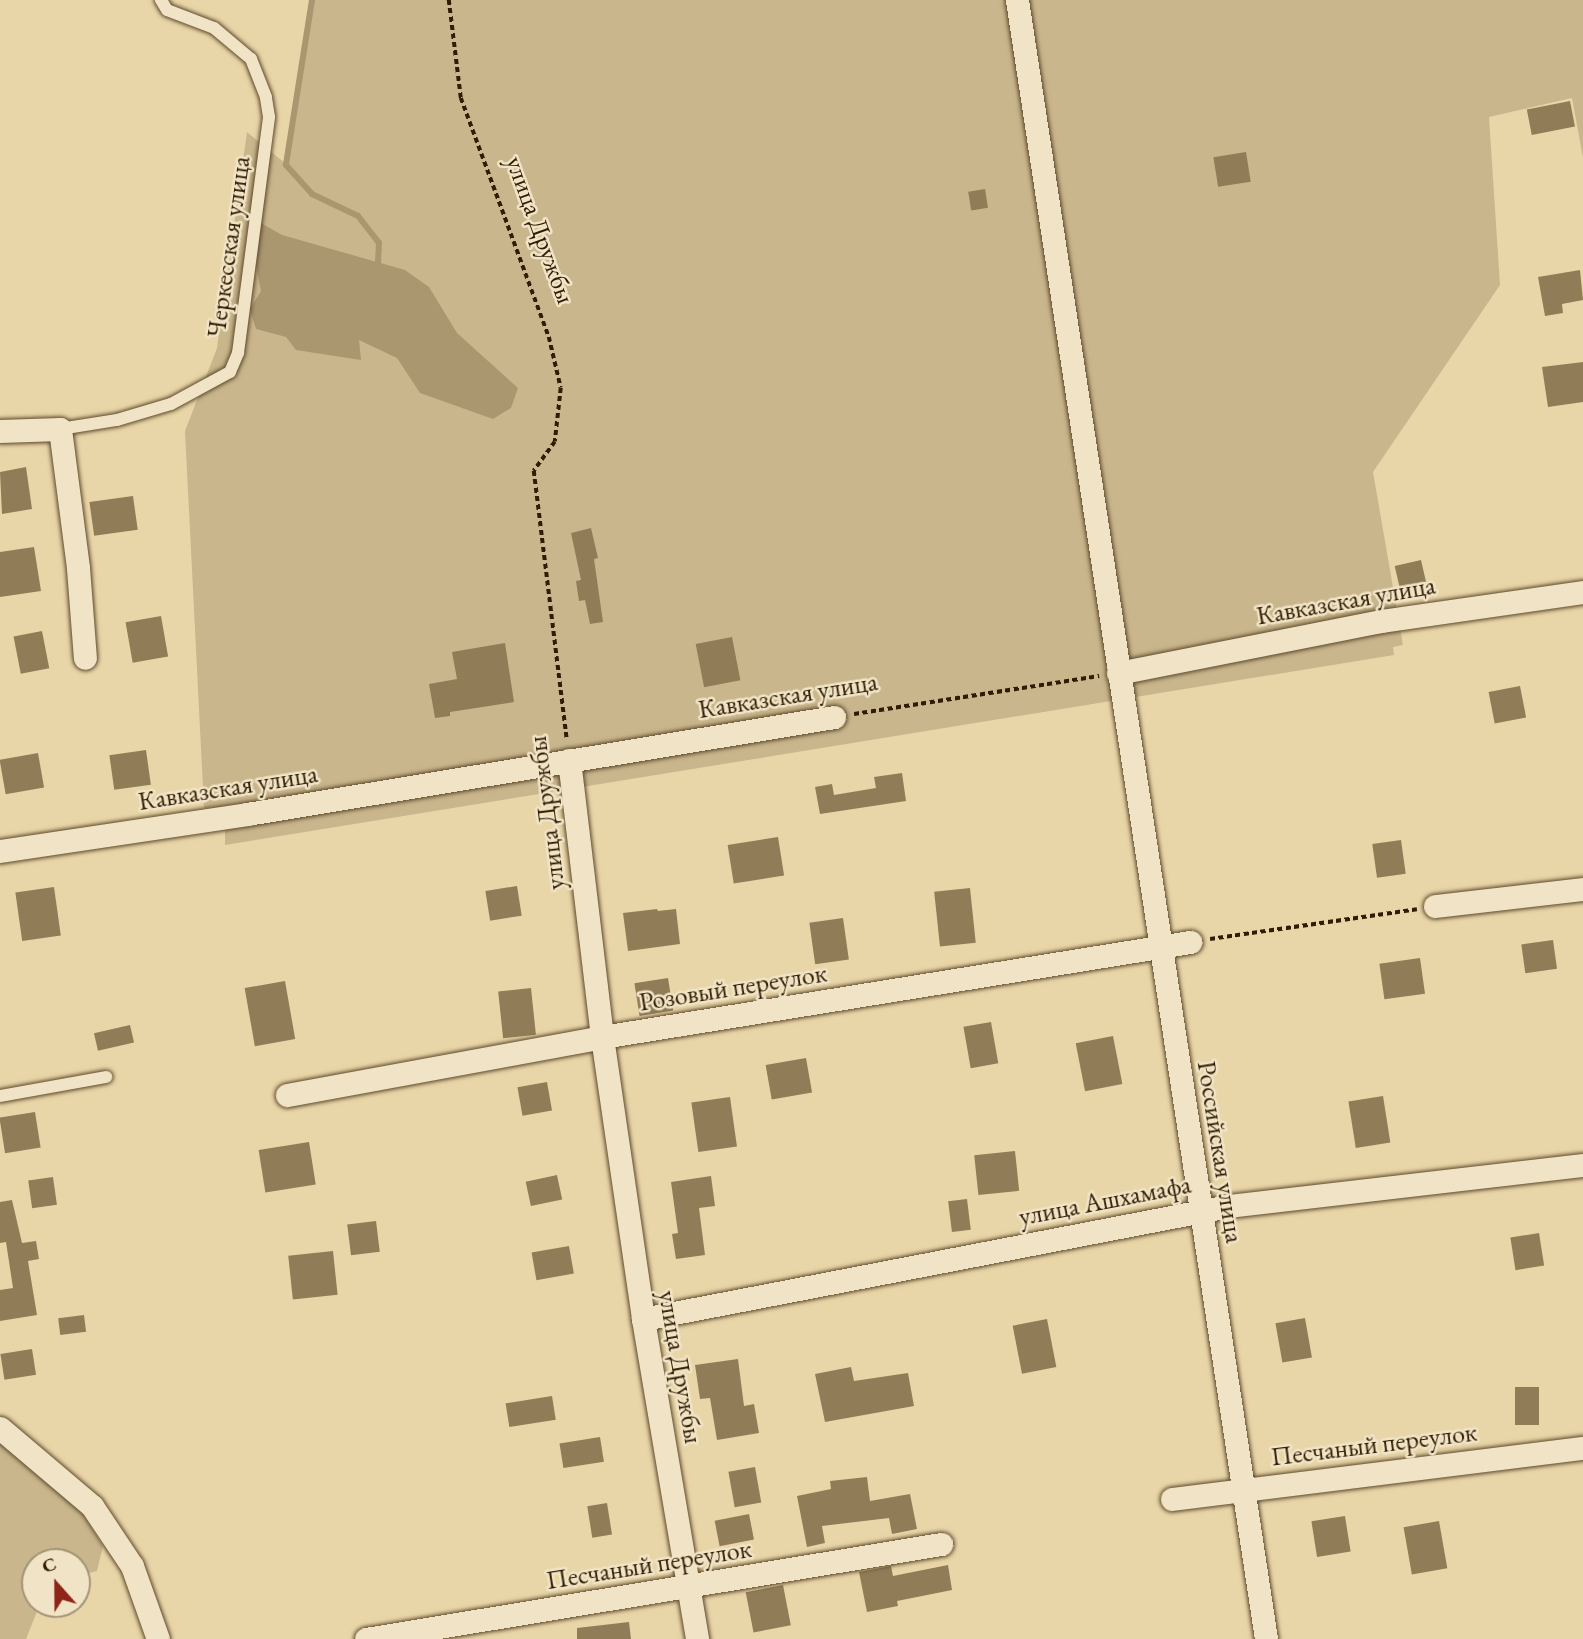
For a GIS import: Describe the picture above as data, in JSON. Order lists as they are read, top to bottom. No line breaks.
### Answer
{"streets":{"street":["улица Дружбы","Кавказcкая улица","Розовый переулок","Российская улица","улица Ашхамафа","Песчаный переулок"],"lane":["Черкесская улица"]},"crossings":[["улица Дружбы","Кавказcкая улица"],["улица Дружбы","Розовый переулок"],["улица Дружбы","улица Ашхамафа"],["улица Дружбы","Песчаный переулок"],["Кавказcкая улица","Российская улица"],["Розовый переулок","Российская улица"],["Российская улица","улица Ашхамафа"],["Российская улица","Песчаный переулок"]],"north":"top"}
